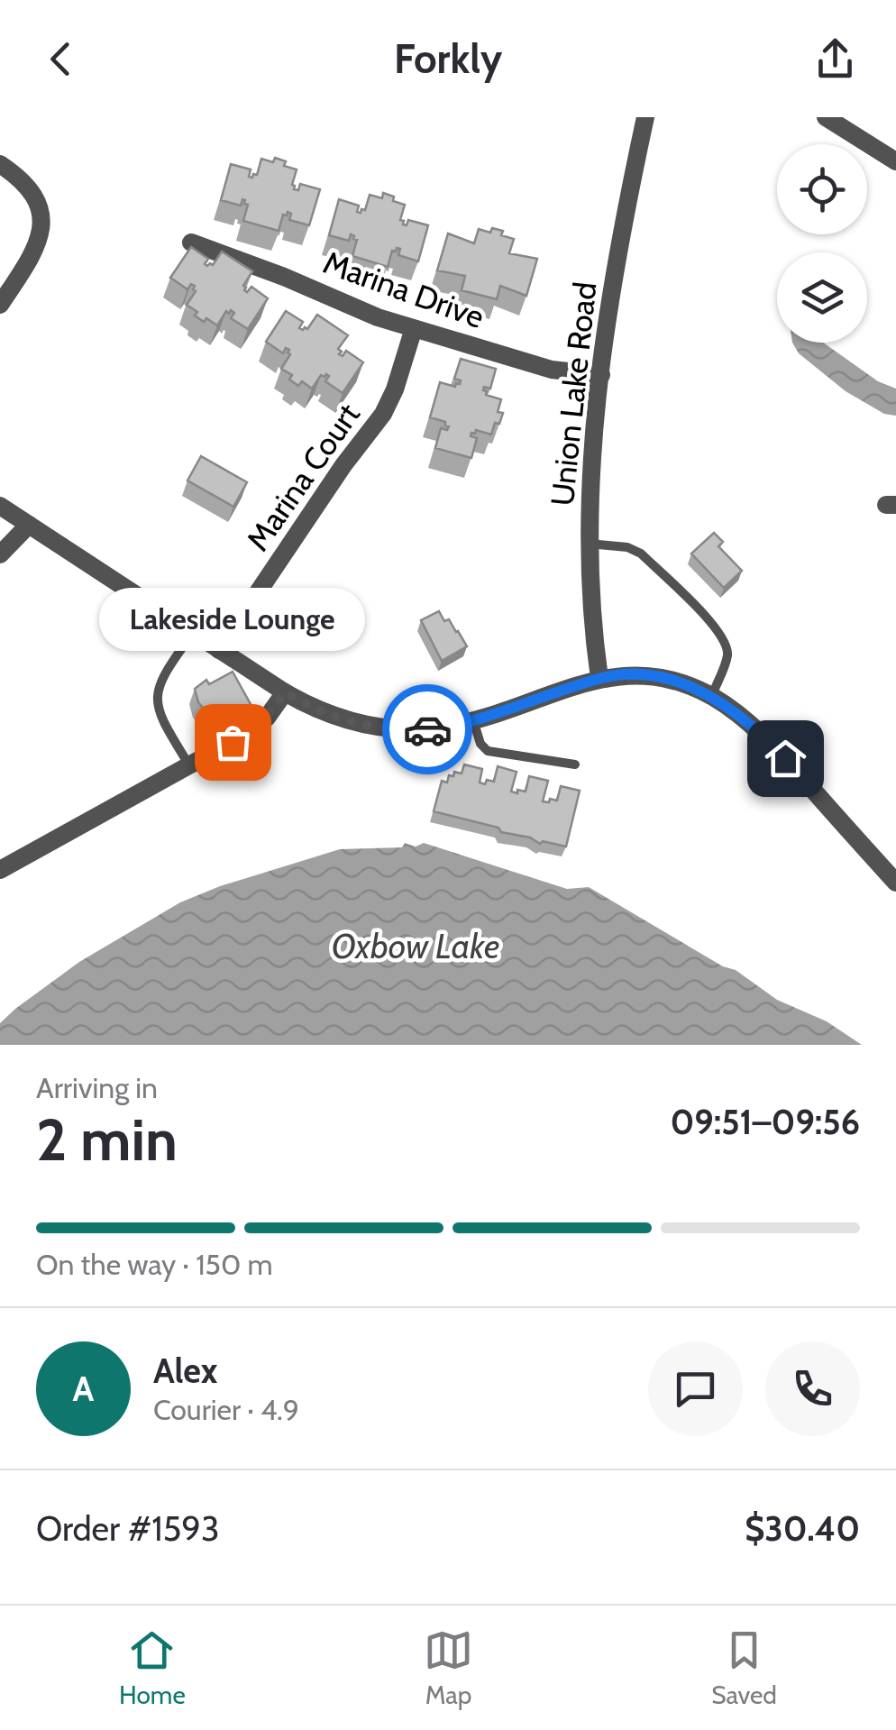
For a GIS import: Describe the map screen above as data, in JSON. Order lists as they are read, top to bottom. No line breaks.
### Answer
{"streets":{"street":["Marina Drive","Union Lake Road","Marina Court"]},"crossings":[["Marina Drive","Union Lake Road"],["Marina Drive","Marina Court"]],"water":["Oxbow Lake"],"places":["Lakeside Lounge"],"page":{"header":"Forkly","bubble":"Lakeside Lounge","heading":["2 min","Arriving in","09:51–09:56"],"panel":["Alex","Courier · 4.9","Order #1593","$30.40"],"bar":"On the way · 150 m","round":"A","tabs":["Home","Map","Saved"]}}
